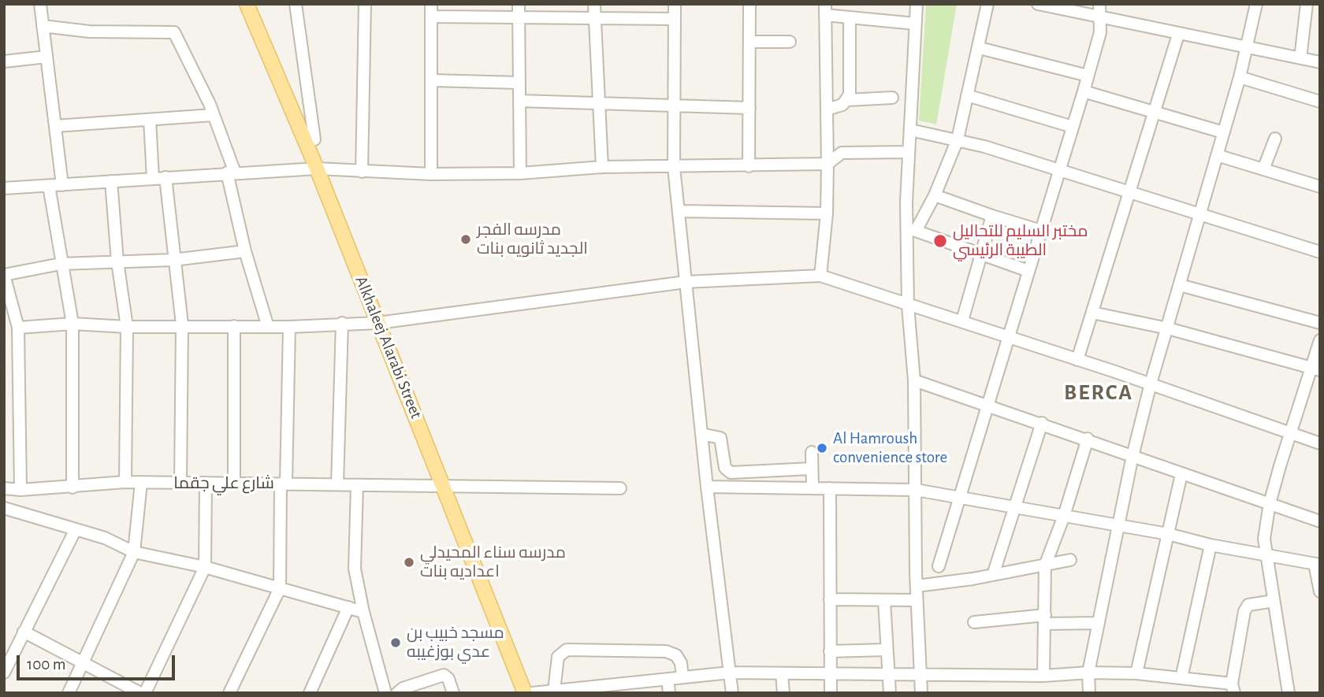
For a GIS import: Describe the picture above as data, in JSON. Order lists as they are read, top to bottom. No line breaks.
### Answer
{"streets":{"main road":["Alkhaleej Alarabi Street"],"street":["شارع علي جقما"]},"crossings":[["Alkhaleej Alarabi Street","شارع علي جقما"]],"districts":["BERCA"],"places":["مدرسه الفجر الجديد ثانويه بنات","مختبر السليم للتحاليل الطيبة الرئيسي","Al Hamroush convenience store","مدرسه سناء المحيدلي اعداديه بنات","مسجد خبيب بن عدي بوزغيبه"],"scale_bar":"100 m"}
